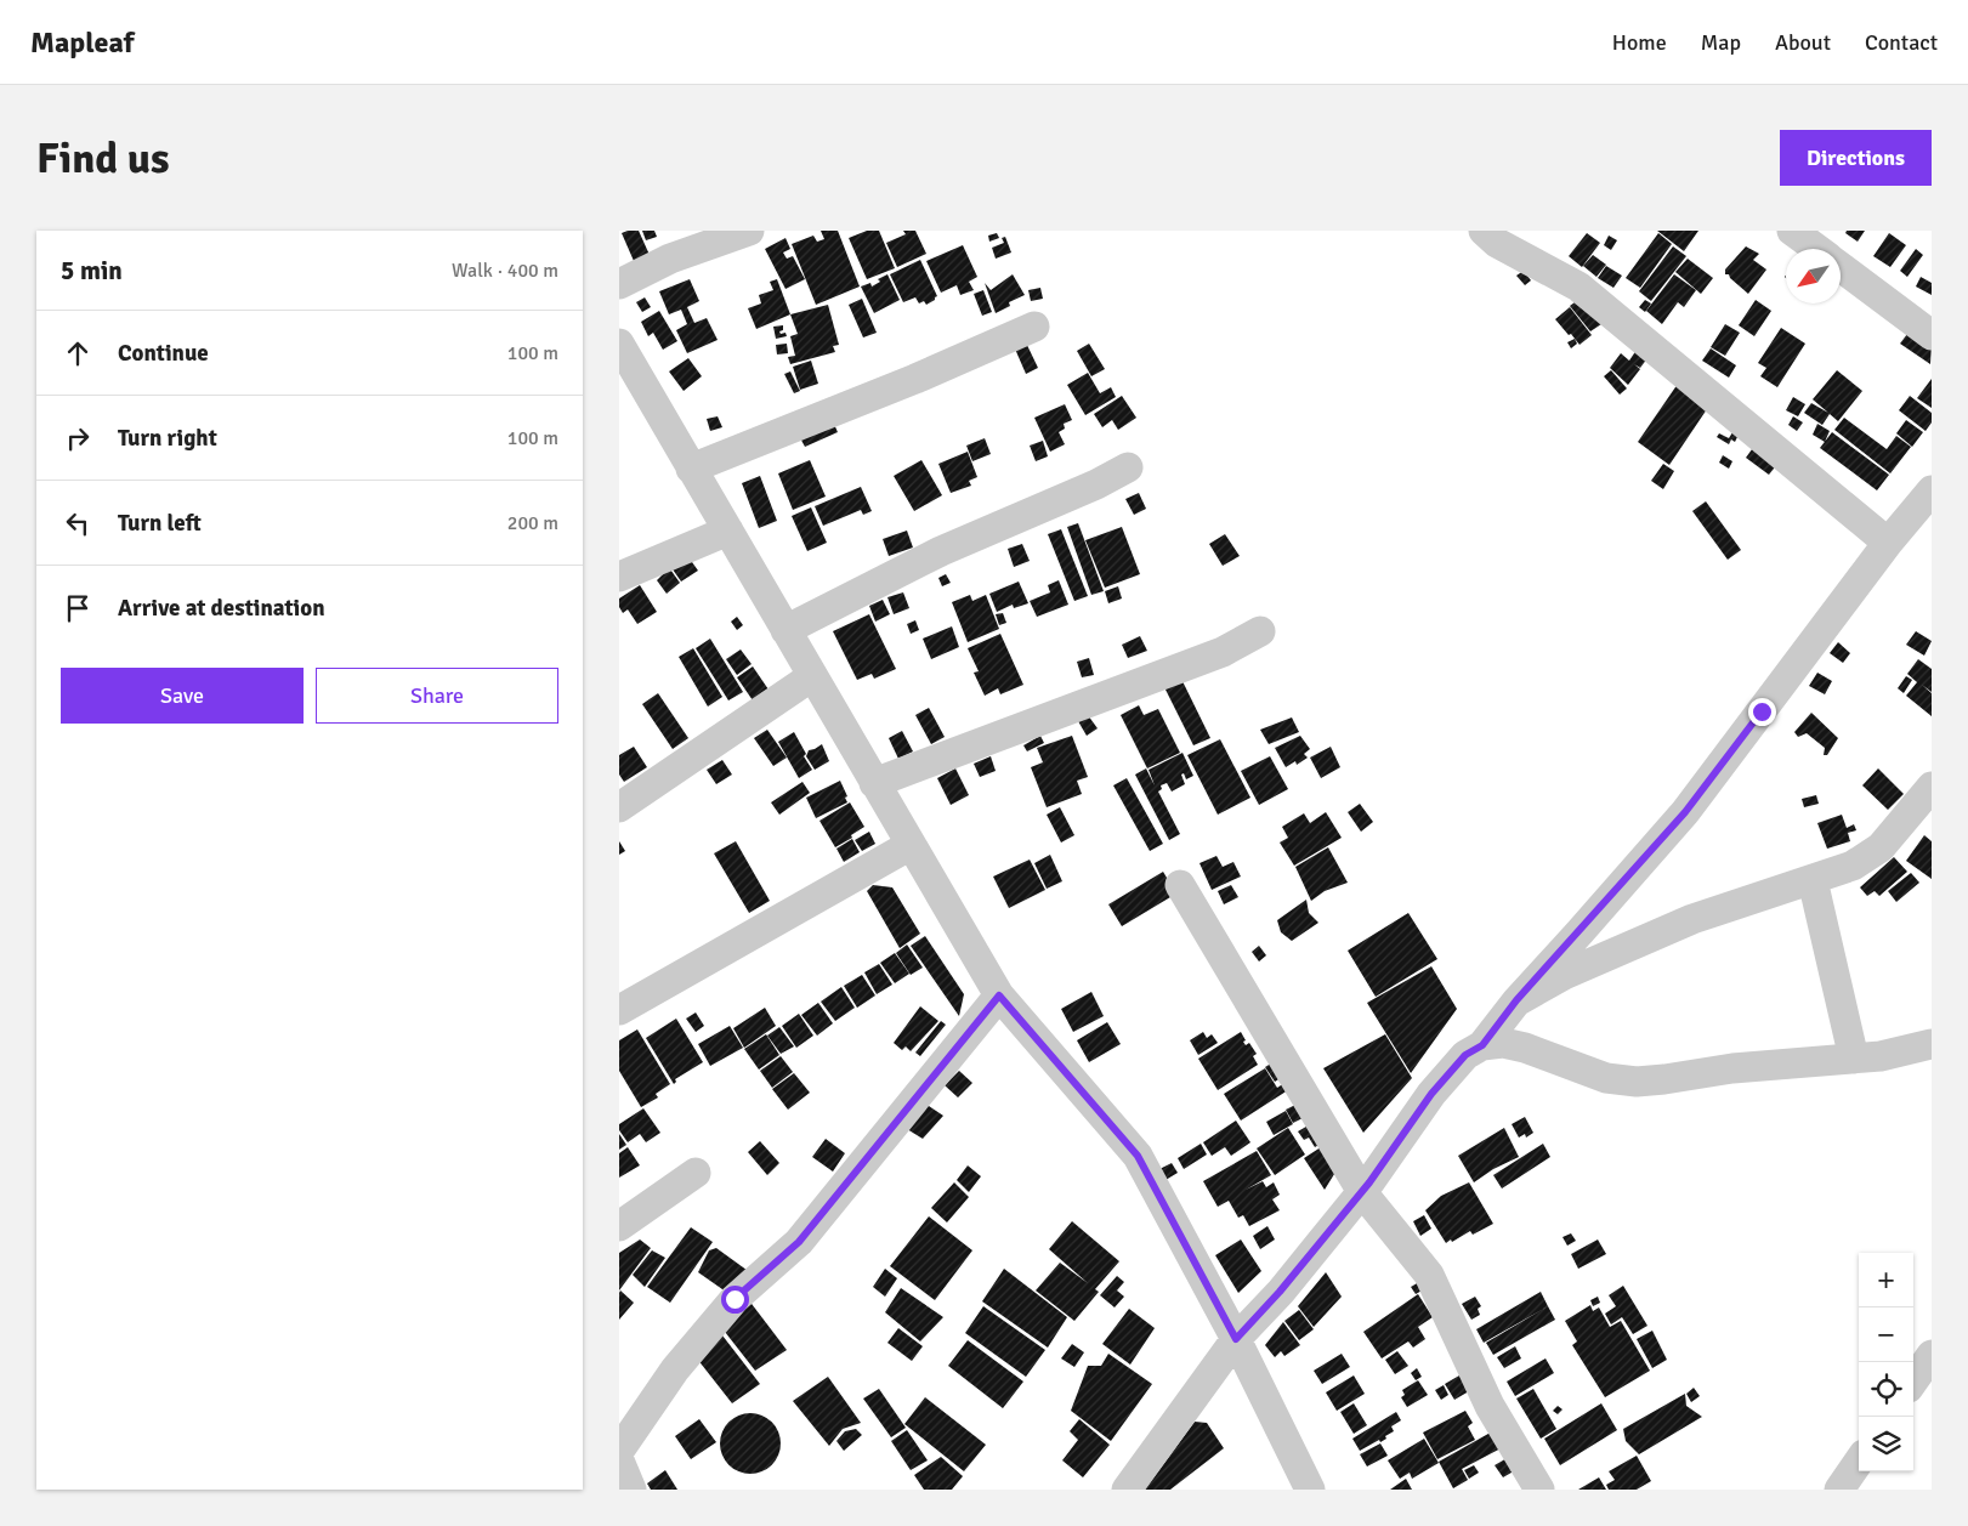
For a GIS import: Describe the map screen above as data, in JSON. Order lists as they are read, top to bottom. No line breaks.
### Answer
{"north":"bottom left","page":{"header":"Mapleaf","nav":["Home","Map","About","Contact"],"buttons":["Directions",["Save","Share"]],"title":"Find us","heading":["5 min","Walk · 400 m"],"list":[["Continue","100 m"],["Turn right","100 m"],["Turn left","200 m"],"Arrive at destination"],"map_buttons":["+","−"]}}
